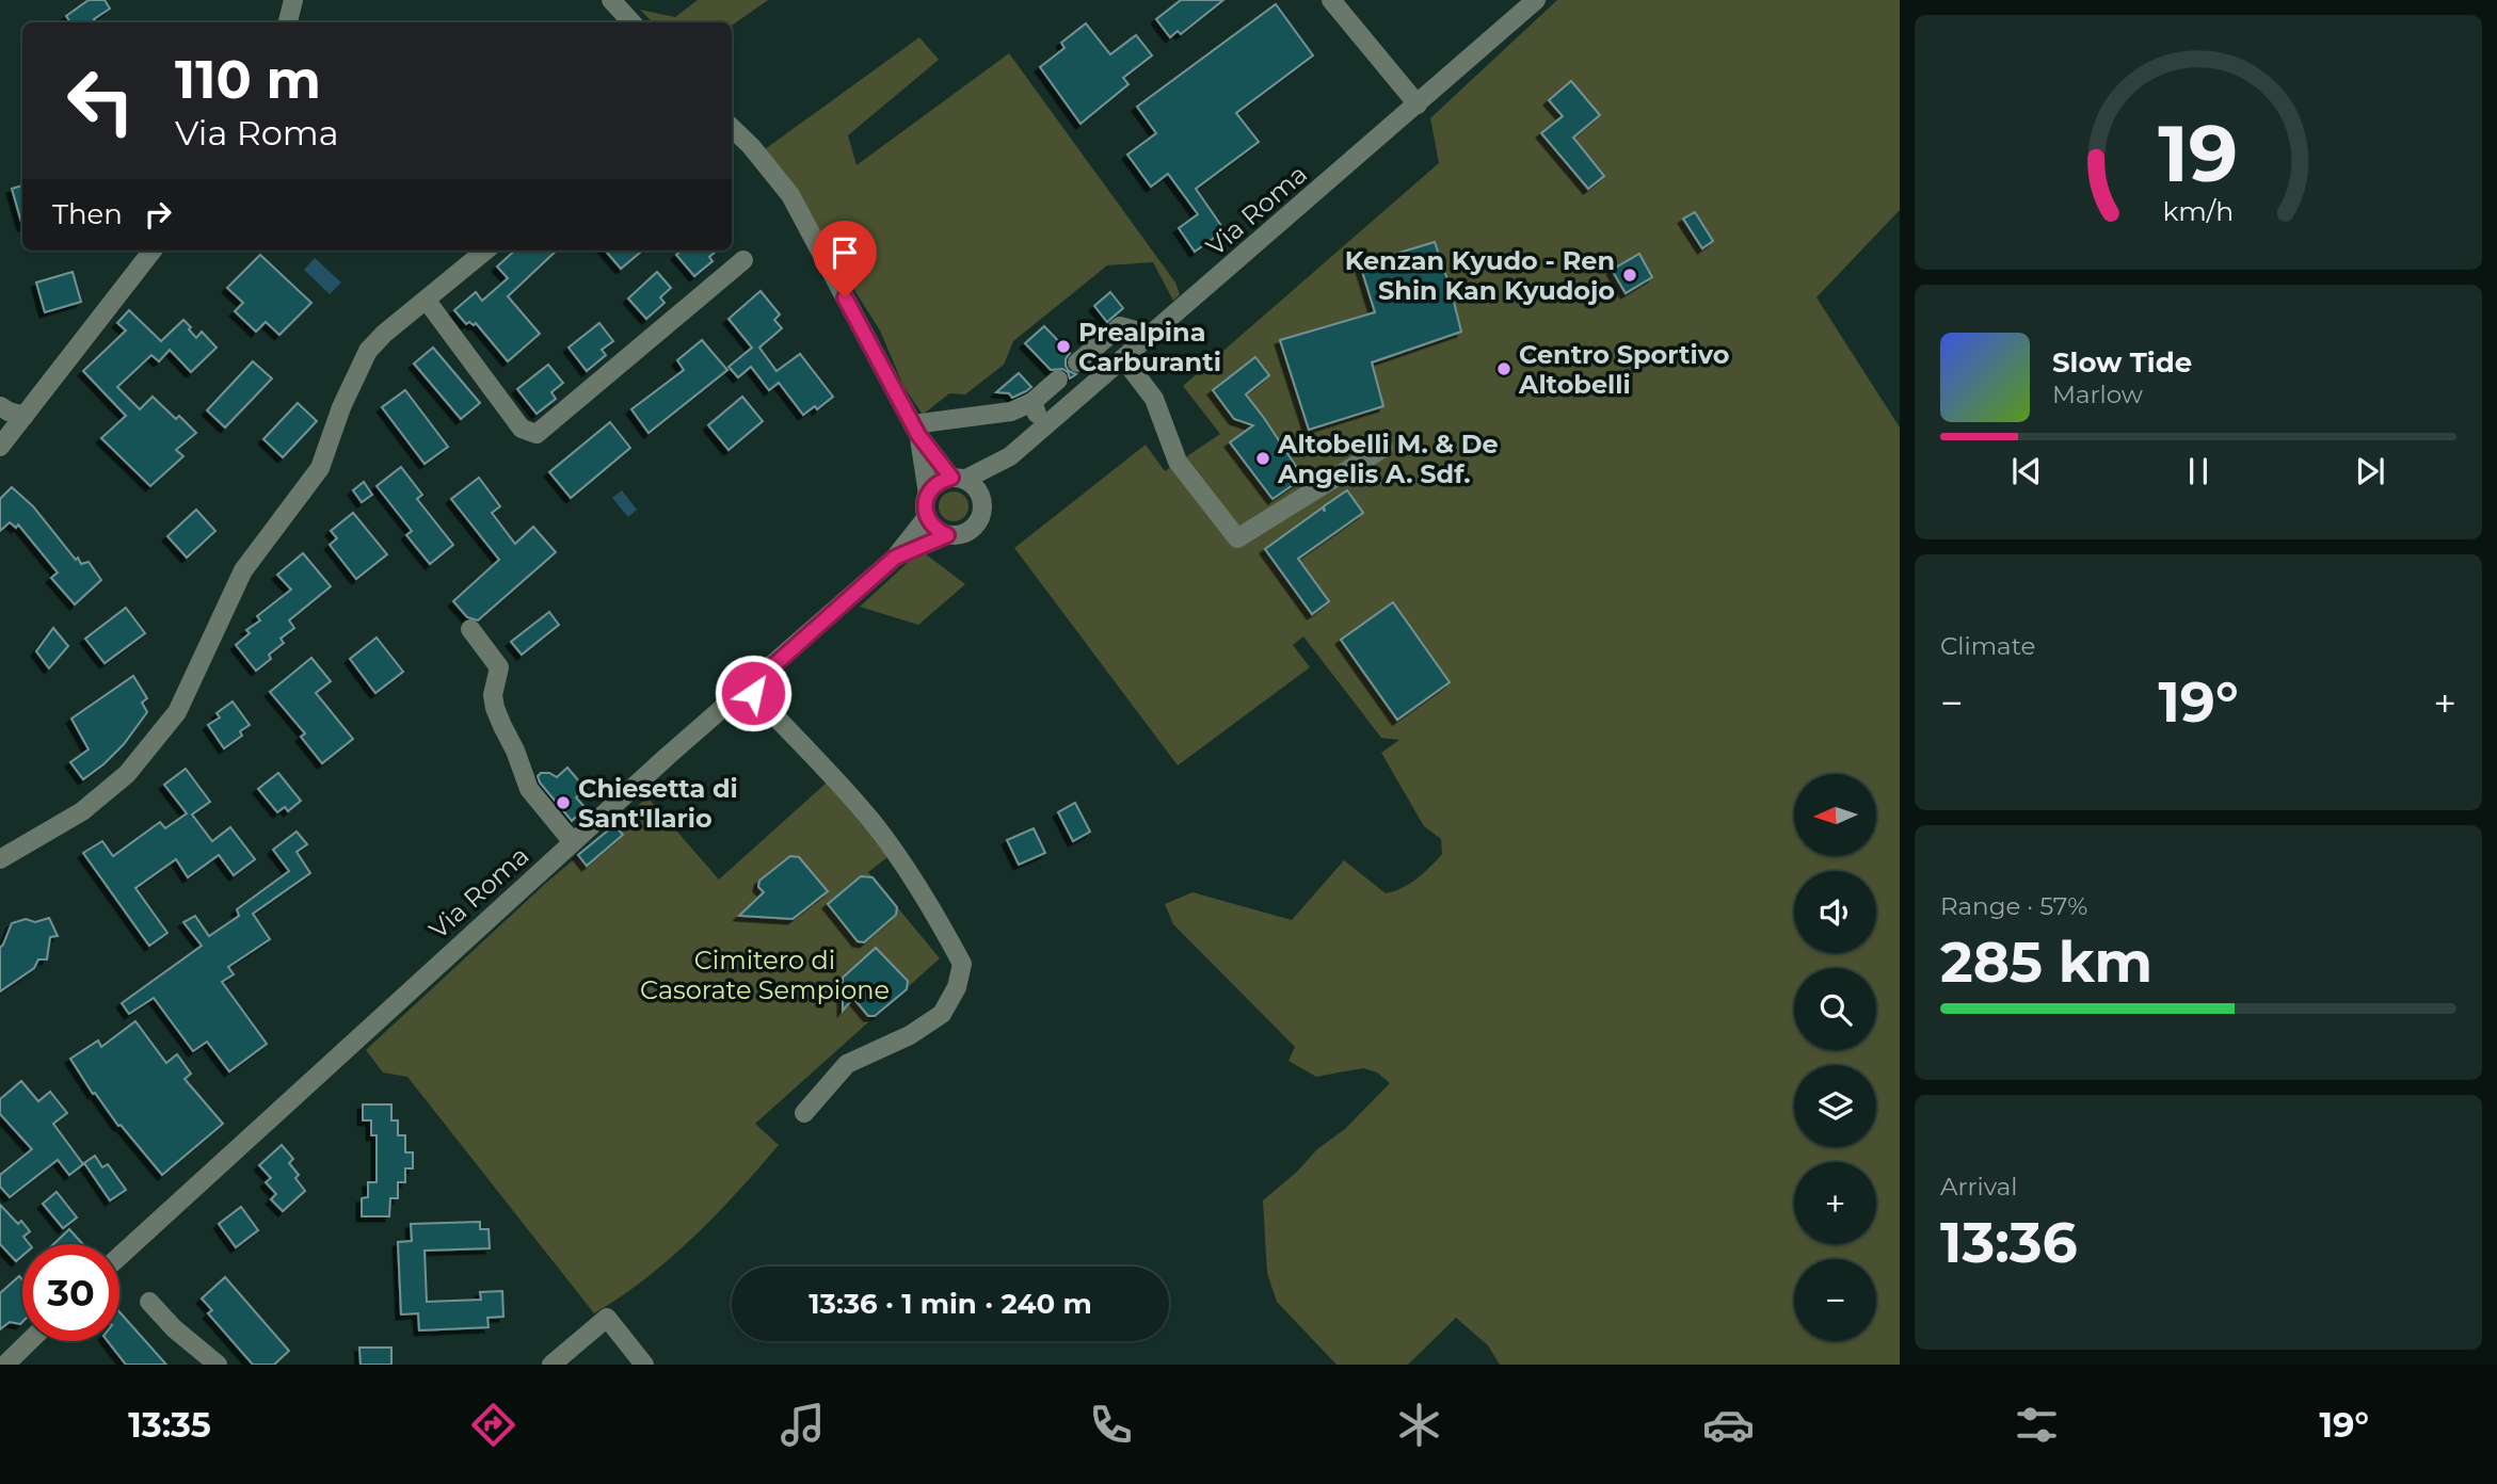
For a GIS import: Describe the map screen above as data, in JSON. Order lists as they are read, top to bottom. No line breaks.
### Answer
{"streets":{"street":["Via Roma"]},"parks":["Cimitero di Casorate Sempione"],"places":["Kenzan Kyudo - Ren Shin Kan Kyudojo","Prealpina Carburanti","Centro Sportivo Altobelli","Altobelli M. & De Angelis A. Sdf.","Chiesetta di Sant'Ilario"],"north":"left","page":{"turn":["110 m","Via Roma"],"then":"Then","song":["Slow Tide","Marlow"],"tile":["Climate",["Range · 57%","285 km"],["Arrival","13:36"]],"heat":["−","19°","+"],"map_buttons":["+","−"],"limit":"30","trip":"13:36 · 1 min · 240 m","tabs":["13:35","19°"],"gauge":["19","km/h"]}}
